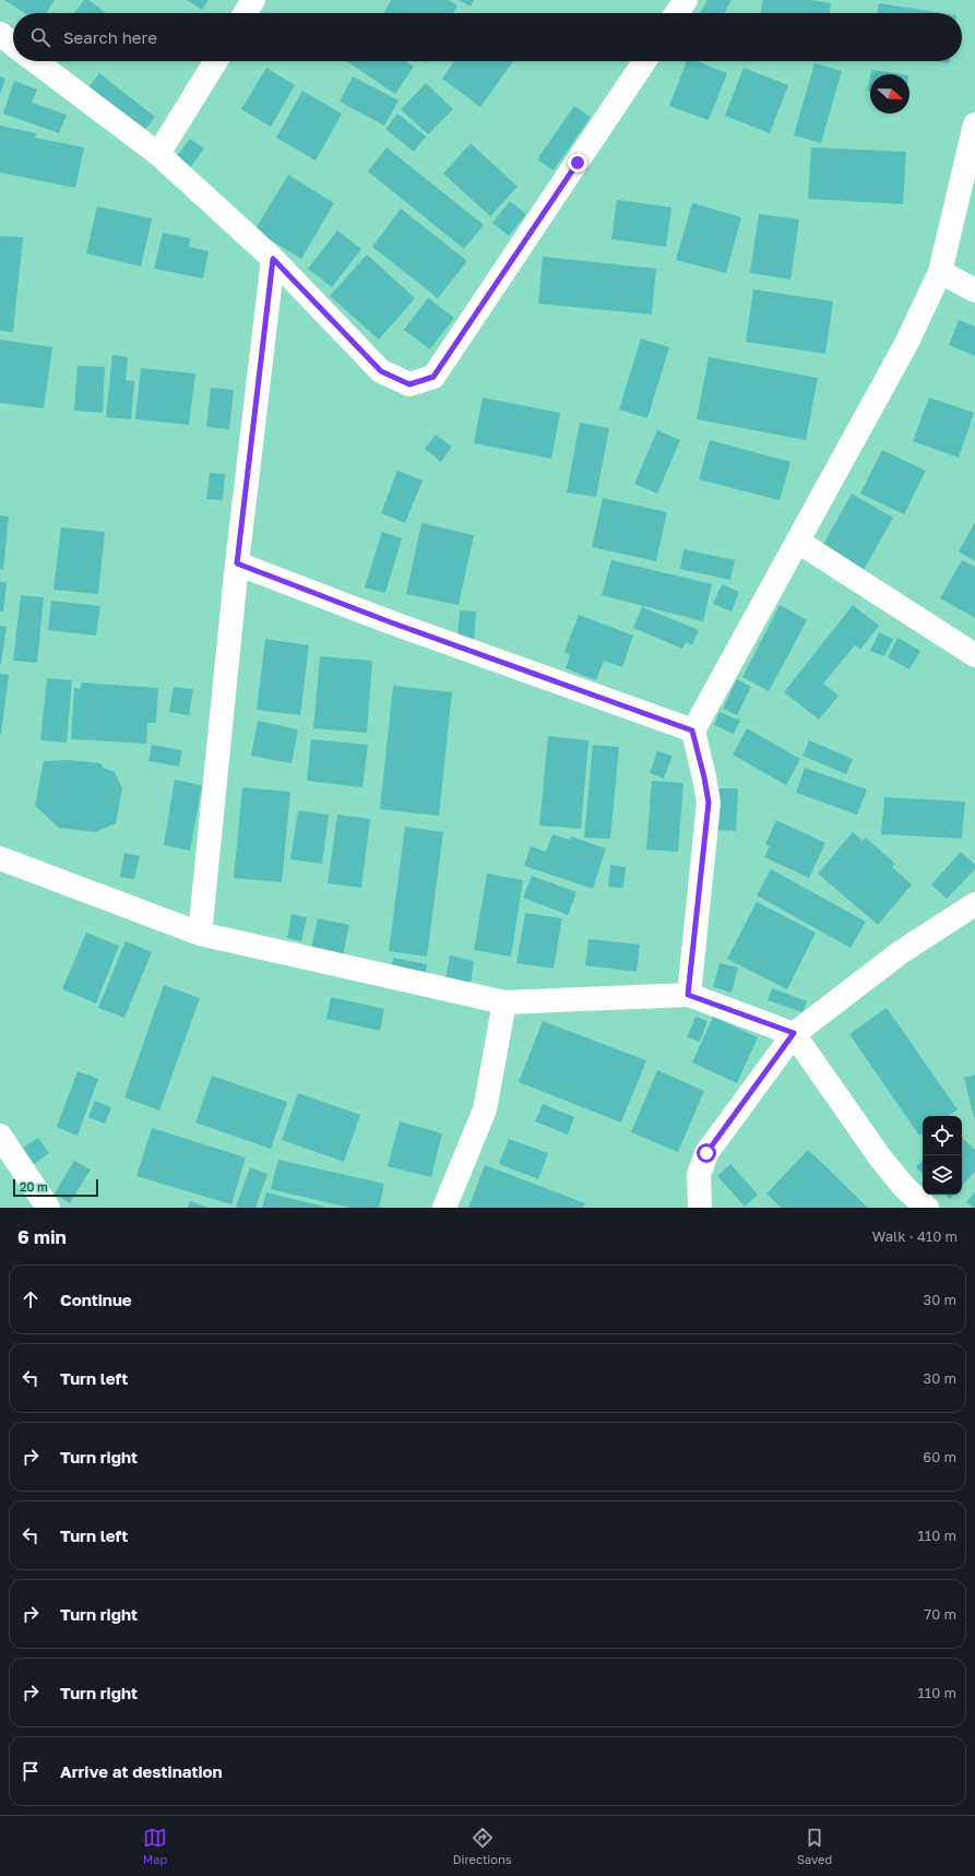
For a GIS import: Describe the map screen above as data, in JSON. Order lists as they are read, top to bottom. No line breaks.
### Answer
{"scale_bar":"20 m","north":"right","page":{"search":"Search here","scale":"20 m","heading":["6 min","Walk · 410 m"],"list":[["Continue","30 m"],["Turn left","30 m"],["Turn right","60 m"],["Turn left","110 m"],["Turn right","70 m"],["Turn right","110 m"],"Arrive at destination"],"nav":["Map","Directions","Saved"]}}
